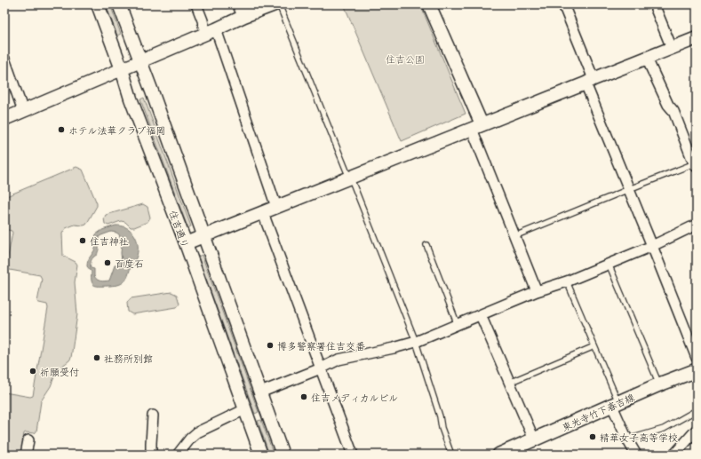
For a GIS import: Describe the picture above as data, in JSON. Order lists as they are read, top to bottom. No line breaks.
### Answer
{"streets":{"main road":["東光寺竹下春吉線"],"street":["住吉通り"]},"parks":["住吉公園"],"places":["ホテル法華クラブ福岡","住吉神社","百度石","博多警察署住吉交番","社務所別館","祈願受付","住吉メディカルビル","精華女子高等学校"]}
